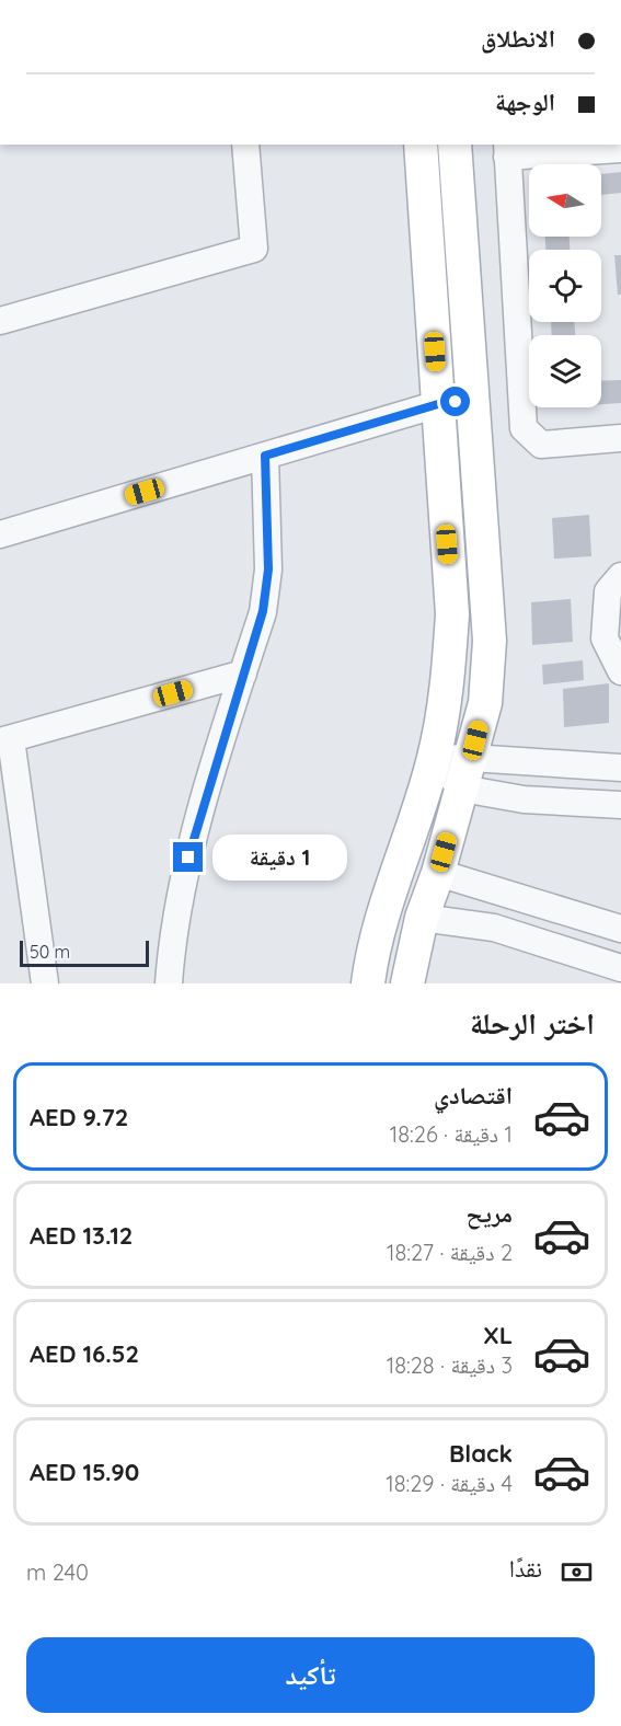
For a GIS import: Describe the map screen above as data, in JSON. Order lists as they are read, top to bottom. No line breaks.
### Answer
{"scale_bar":"50 m","north":"left","page":{"banner":["الانطلاق","الوجهة"],"bubble":"1 دقيقة","scale":"50 m","heading":"اختر الرحلة","list":[{"name":"اقتصادي","note":"1 دقيقة · 18:26","value":"AED 9.72"},{"name":"مريح","note":"2 دقيقة · 18:27","value":"AED 13.12"},{"name":"XL","note":"3 دقيقة · 18:28","value":"AED 16.52"},{"name":"Black","note":"4 دقيقة · 18:29","value":"AED 15.90"}],"pay":["نقدًا","240 m"],"buttons":"تأكيد"}}
